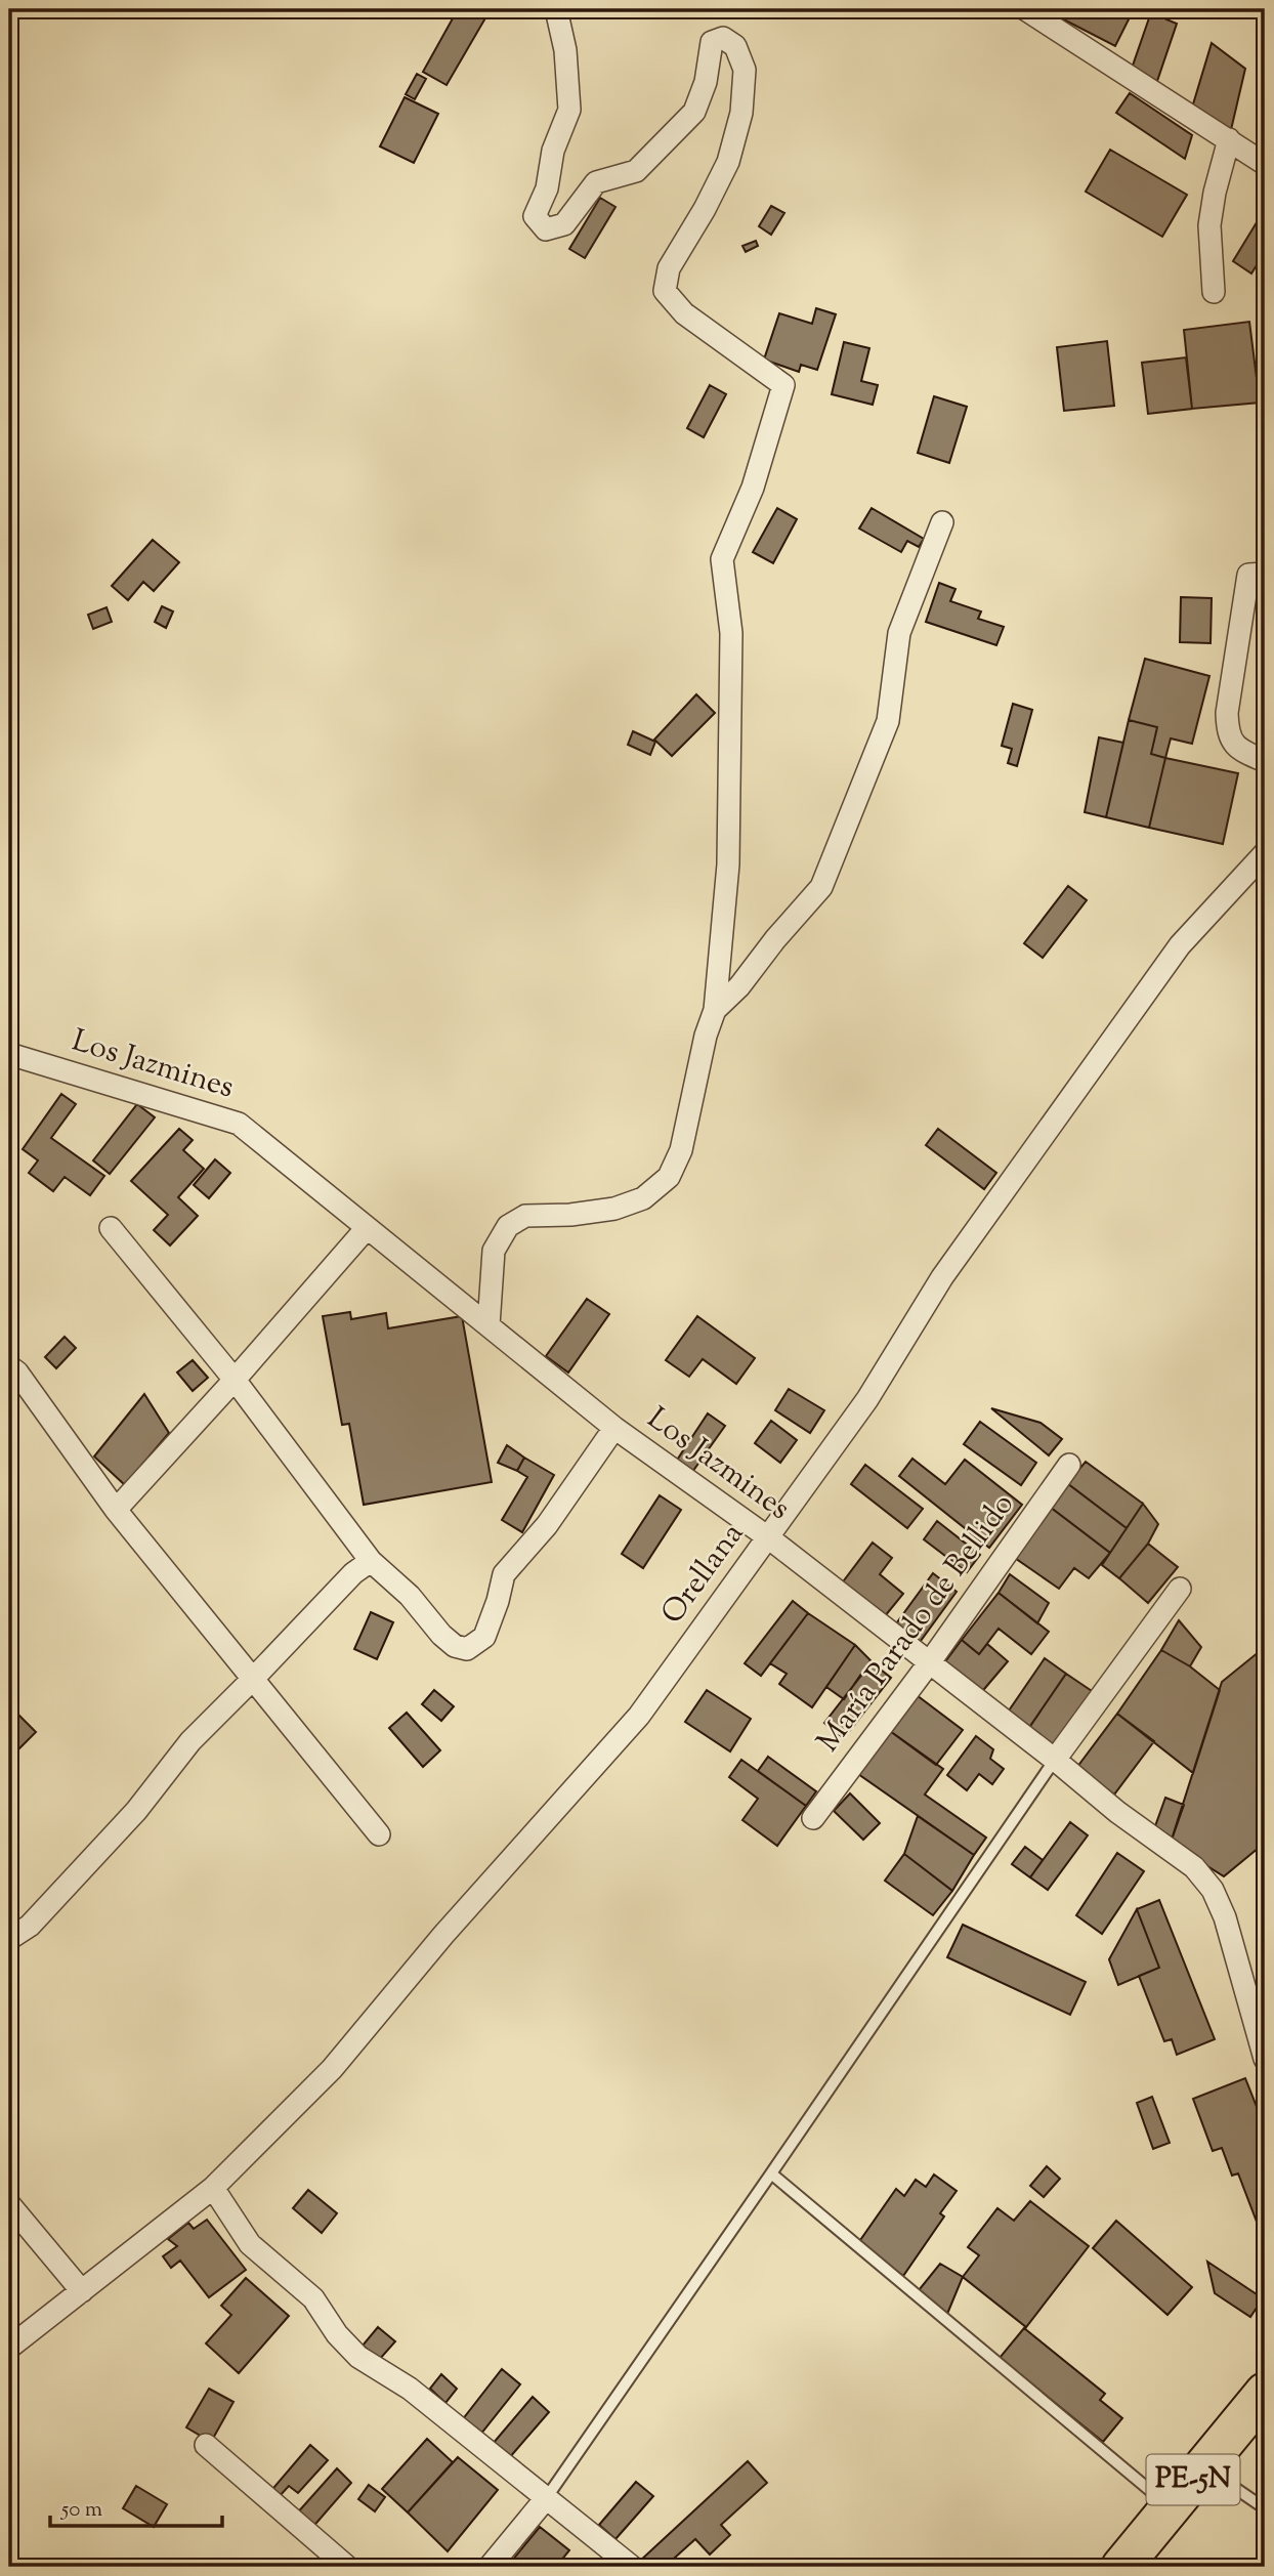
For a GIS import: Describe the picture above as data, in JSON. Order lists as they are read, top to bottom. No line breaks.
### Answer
{"streets":{"highway":["PE-5N"],"street":["Los Jazmines","Orellana","María Parado de Bellido"]},"crossings":[["Los Jazmines","Orellana"],["Los Jazmines","María Parado de Bellido"]],"scale_bar":"50 m"}
